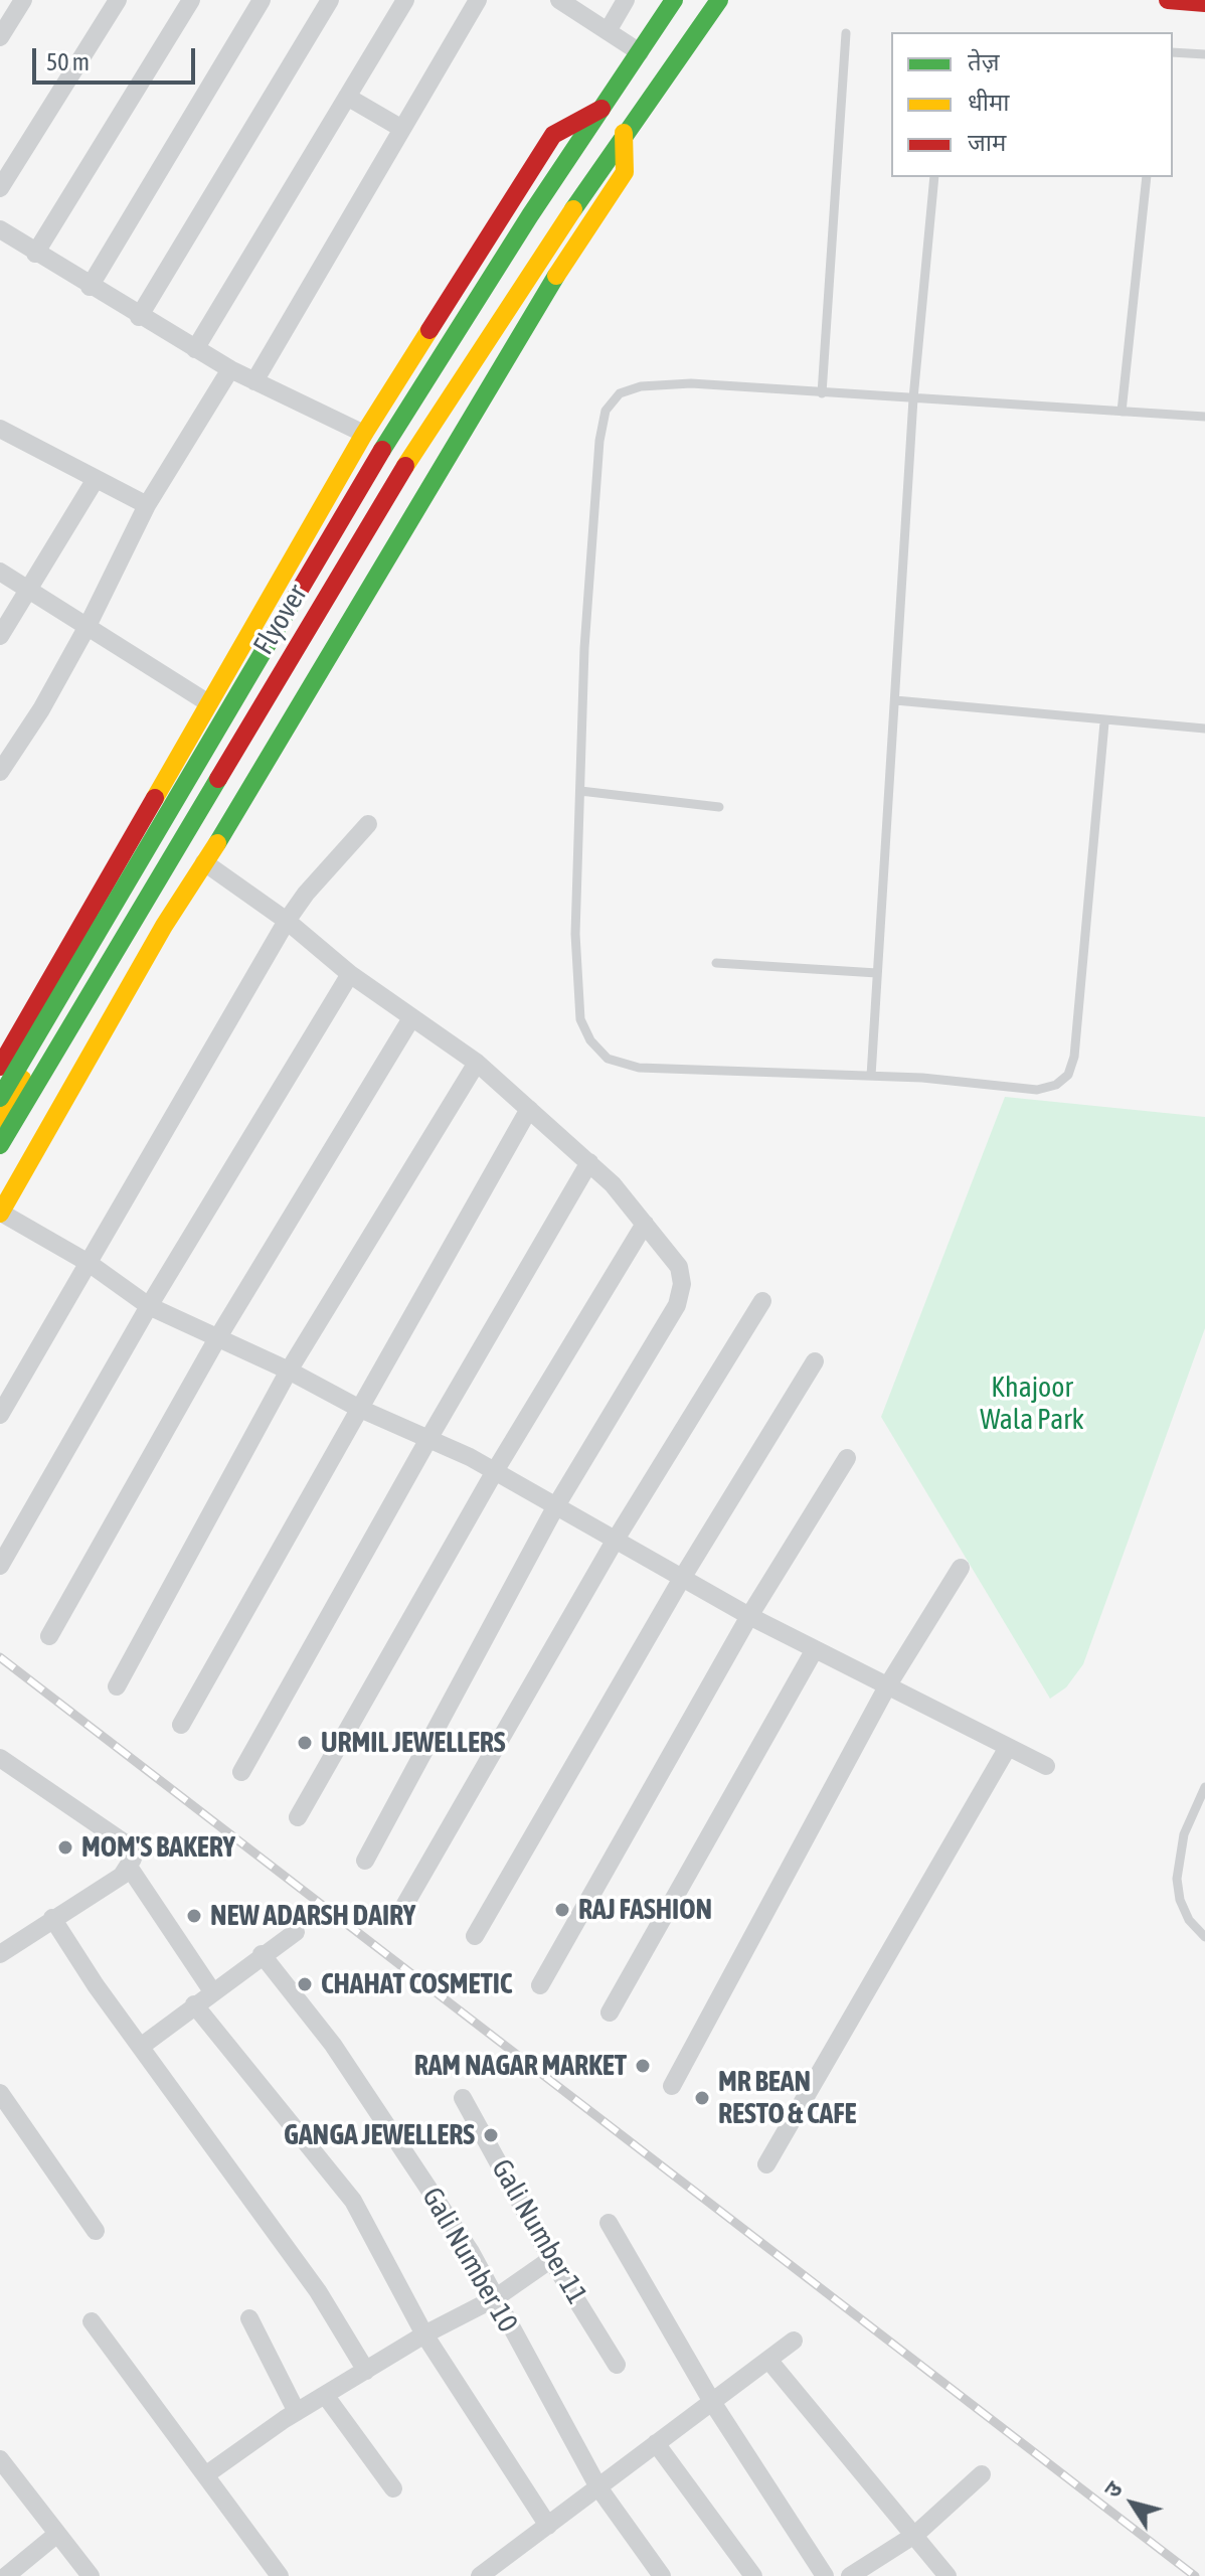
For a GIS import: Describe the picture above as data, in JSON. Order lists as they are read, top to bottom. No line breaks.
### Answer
{"streets":{"street":["Flyover","Gali Number 11","Gali Number 10"]},"parks":["Khajoor Wala Park"],"places":["URMIL JEWELLERS","MOM'S BAKERY","RAJ FASHION","NEW ADARSH DAIRY","CHAHAT COSMETIC","RAM NAGAR MARKET","MR BEAN RESTO & CAFE","GANGA JEWELLERS"],"legend":["तेज़","धीमा","जाम"],"scale_bar":"50 m","north":"top left"}
